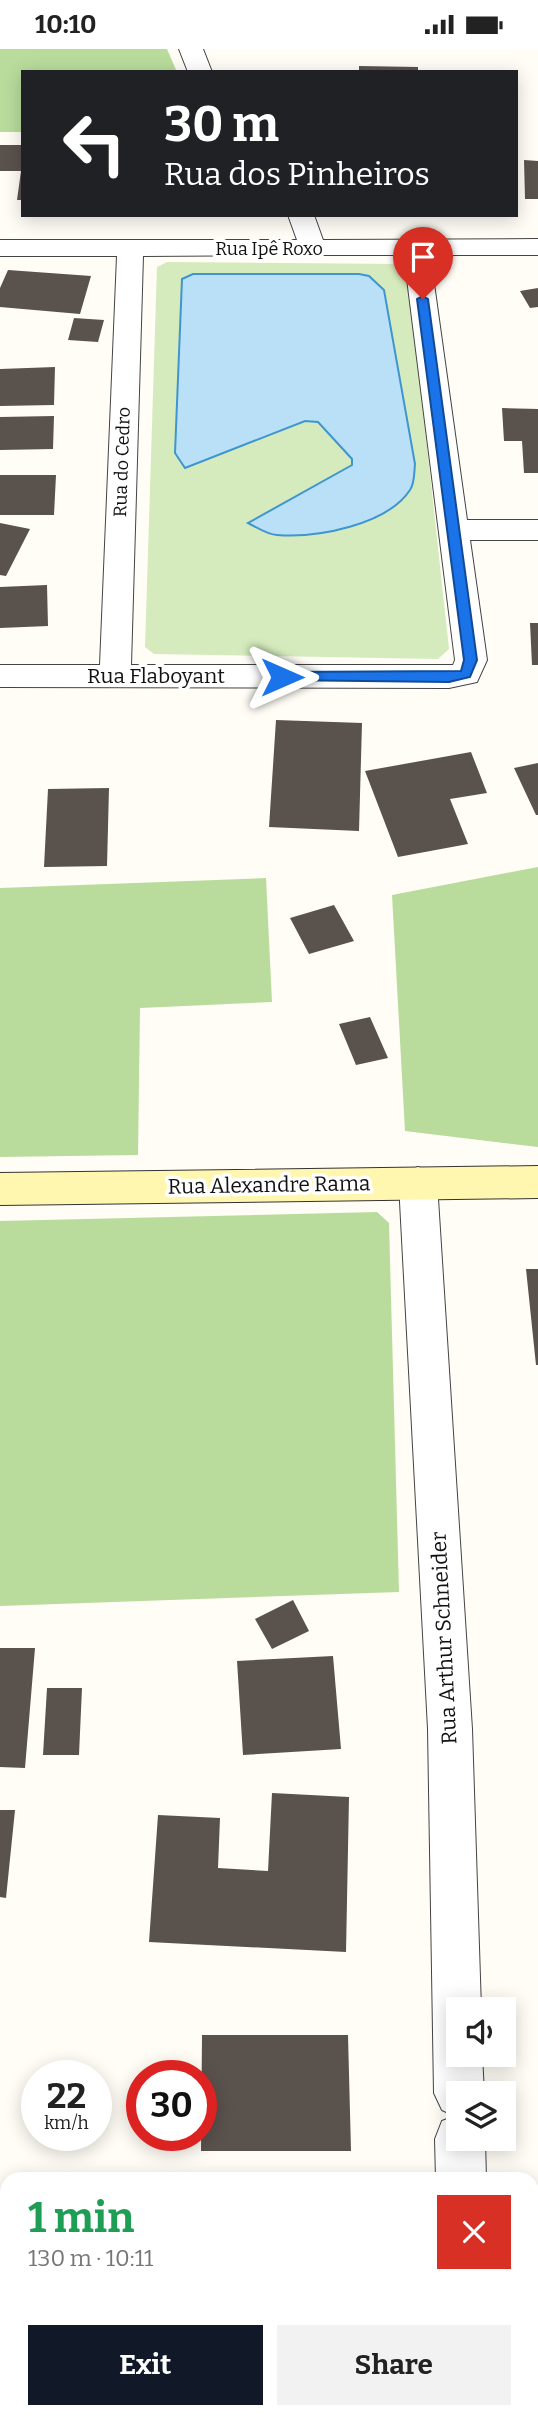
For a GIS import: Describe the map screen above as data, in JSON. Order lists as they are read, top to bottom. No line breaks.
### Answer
{"streets":{"street":["Rua Ipê Roxo","Rua do Cedro","Rua Flaboyant","Rua Alexandre Rama","Rua Arthur Schneider"]},"crossings":[["Rua Ipê Roxo","Rua do Cedro"],["Rua do Cedro","Rua Flaboyant"],["Rua Alexandre Rama","Rua Arthur Schneider"]],"page":{"status":"10:10","turn":["30 m","Rua dos Pinheiros"],"speed":"22 km/h","limit":"30","heading":["1 min","130 m · 10:11"],"buttons":["Exit","Share"]}}
